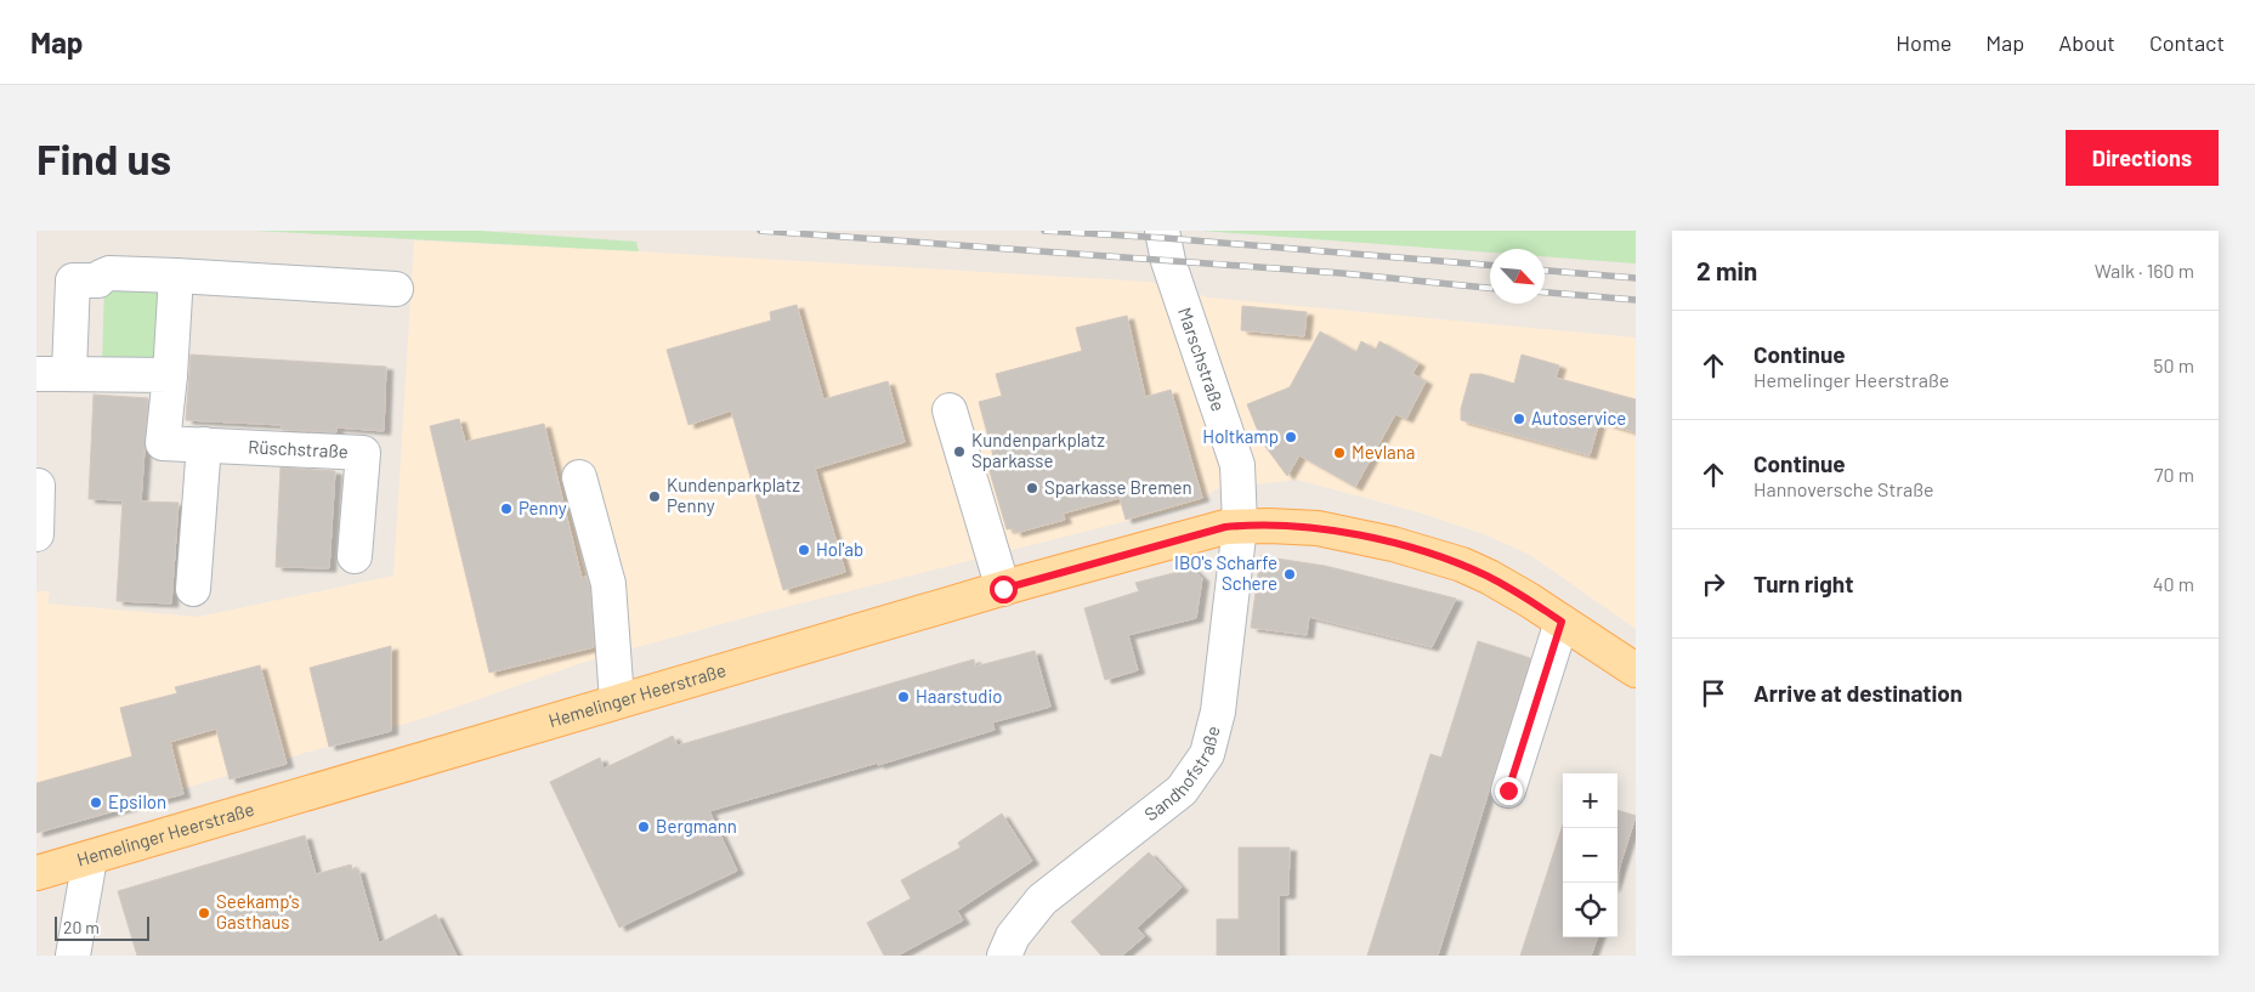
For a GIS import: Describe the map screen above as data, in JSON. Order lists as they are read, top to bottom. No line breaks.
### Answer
{"streets":{"main road":["Hemelinger Heerstraße"],"street":["Marschstraße","Rüschstraße","Sandhofstraße"]},"crossings":[["Marschstraße","Hemelinger Heerstraße"],["Marschstraße","Sandhofstraße"],["Hemelinger Heerstraße","Sandhofstraße"]],"places":["Autoservice","Holtkamp","Kundenparkplatz Sparkasse","Mevlana","Sparkasse Bremen","Kundenparkplatz Penny","Penny","Hol'ab","IBO's Scharfe Schere","Haarstudio","Epsilon","Bergmann","Seekamp's Gasthaus"],"scale_bar":"20 m","north":"bottom right","page":{"header":"Map","nav":["Home","Map","About","Contact"],"buttons":"Directions","title":"Find us","heading":["2 min","Walk · 160 m"],"list":[["Continue","Hemelinger Heerstraße","50 m"],["Continue","Hannoversche Straße","70 m"],["Turn right","40 m"],"Arrive at destination"],"map_buttons":["+","−"],"scale":"20 m"}}
